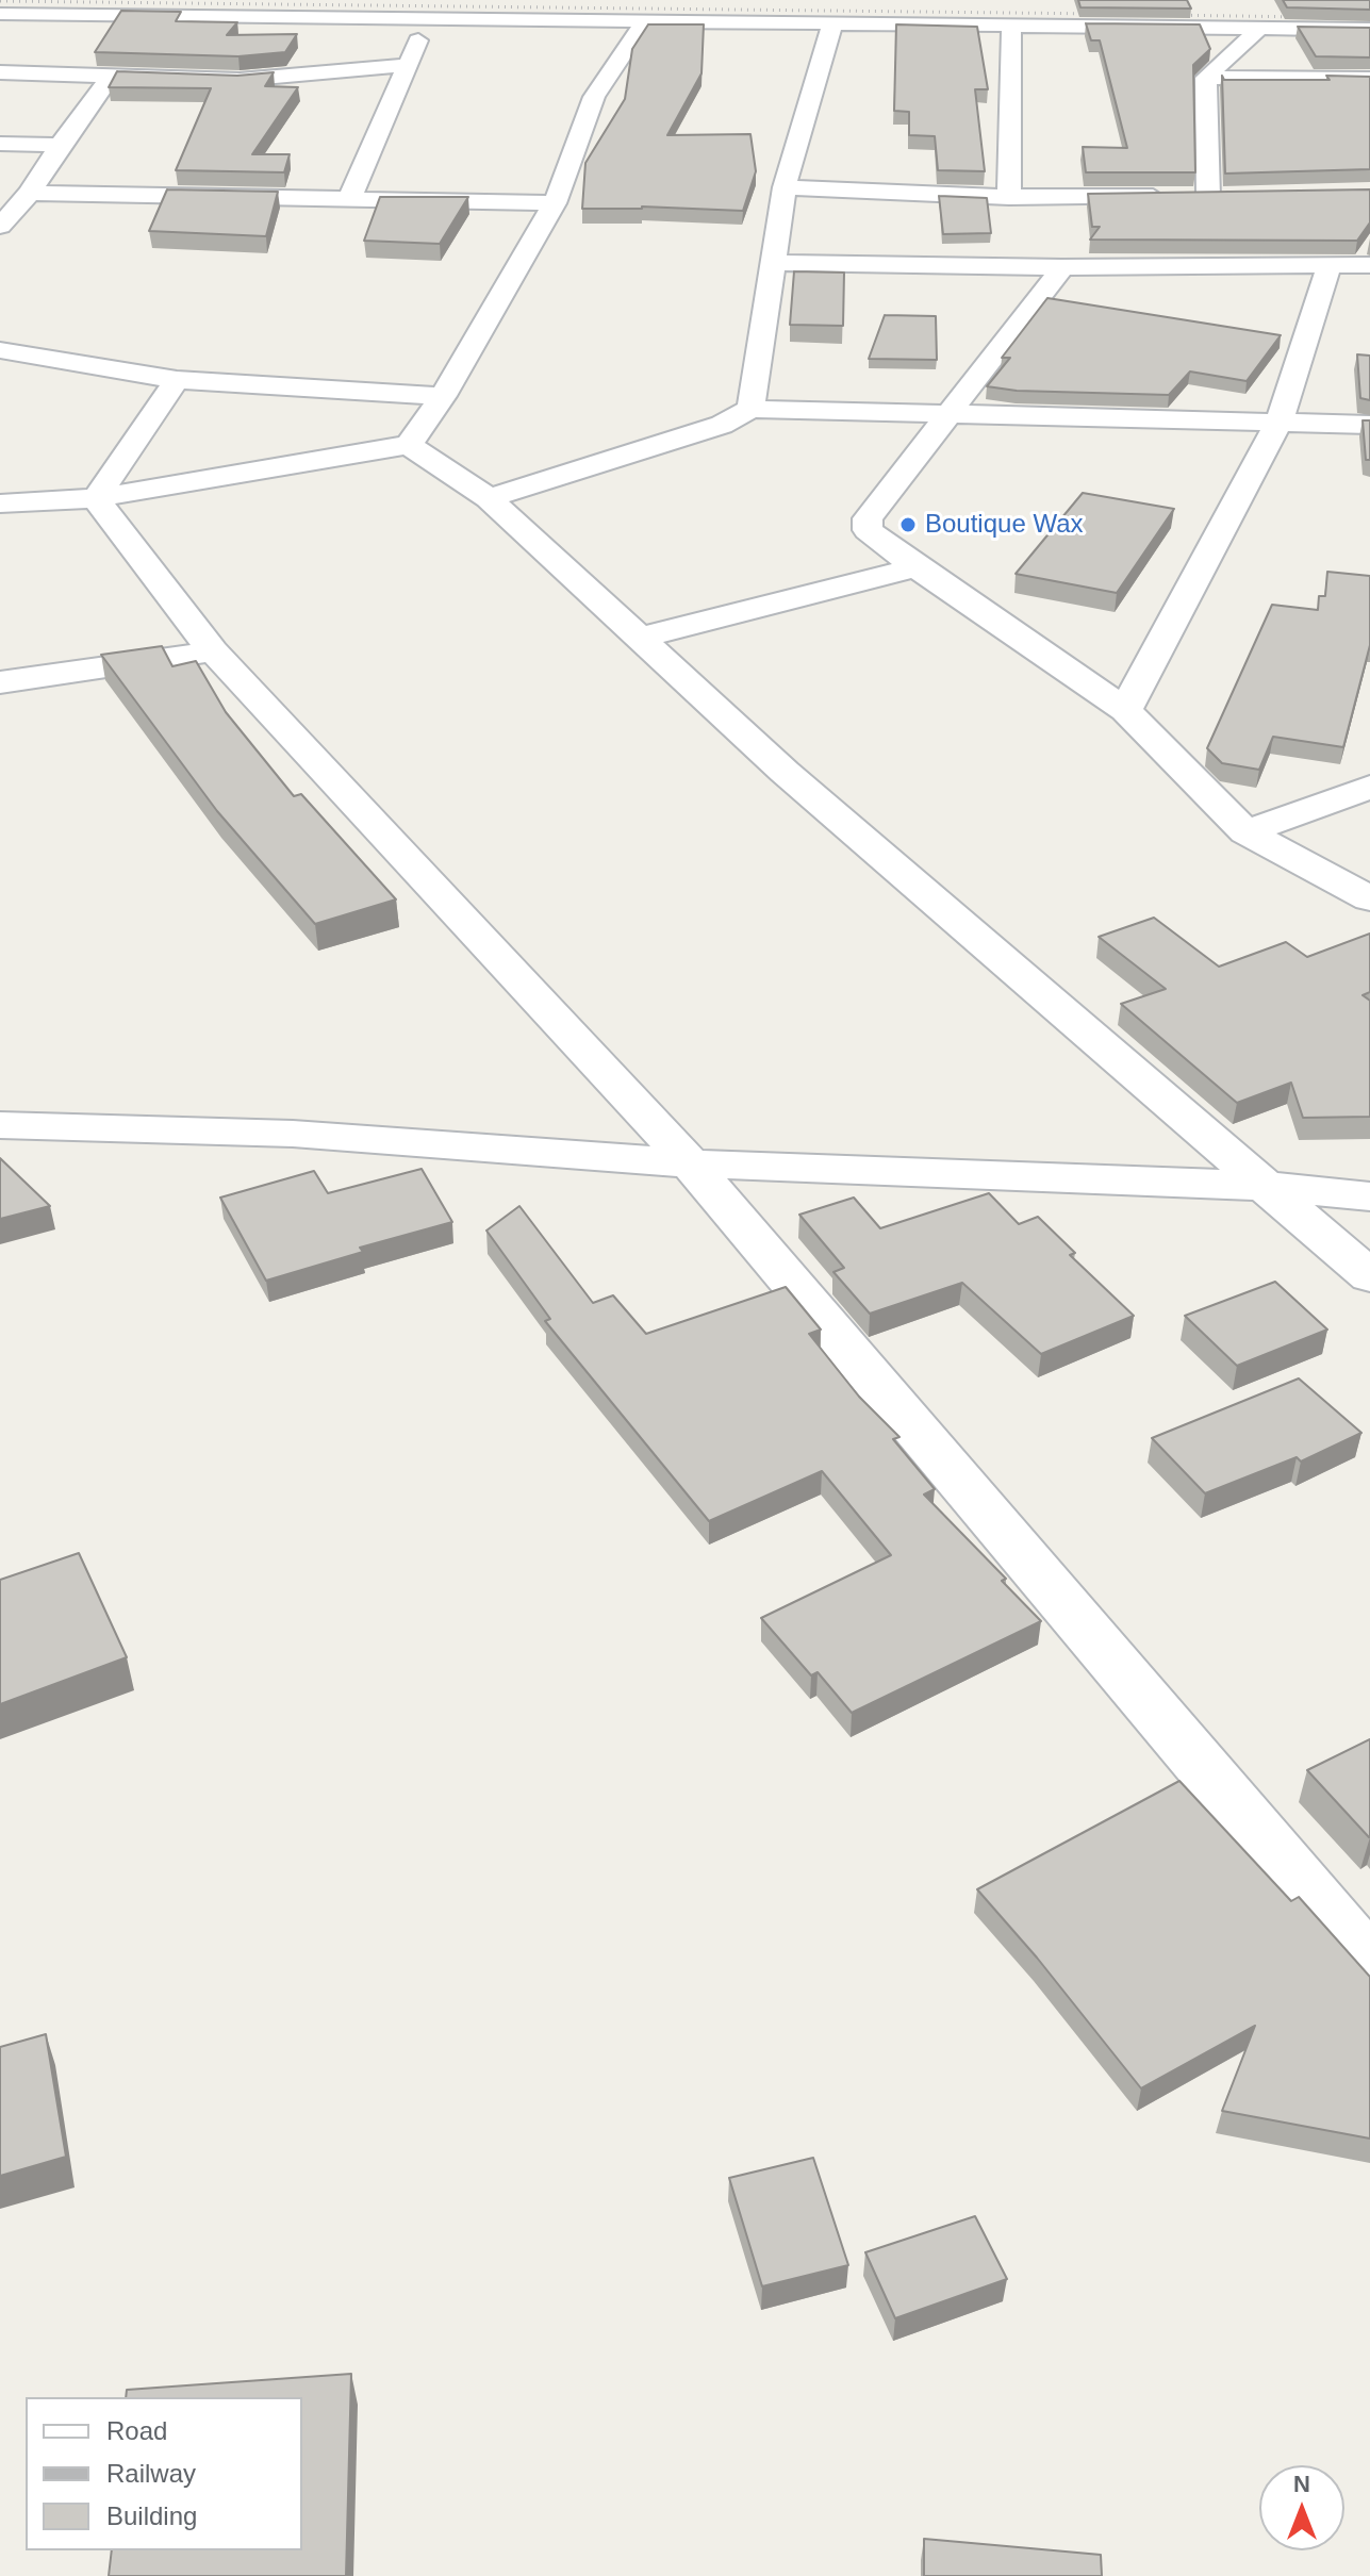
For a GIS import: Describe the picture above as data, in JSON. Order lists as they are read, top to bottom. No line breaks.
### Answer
{"places":["Boutique Wax"],"legend":["Road","Railway","Building"],"north":"top"}
